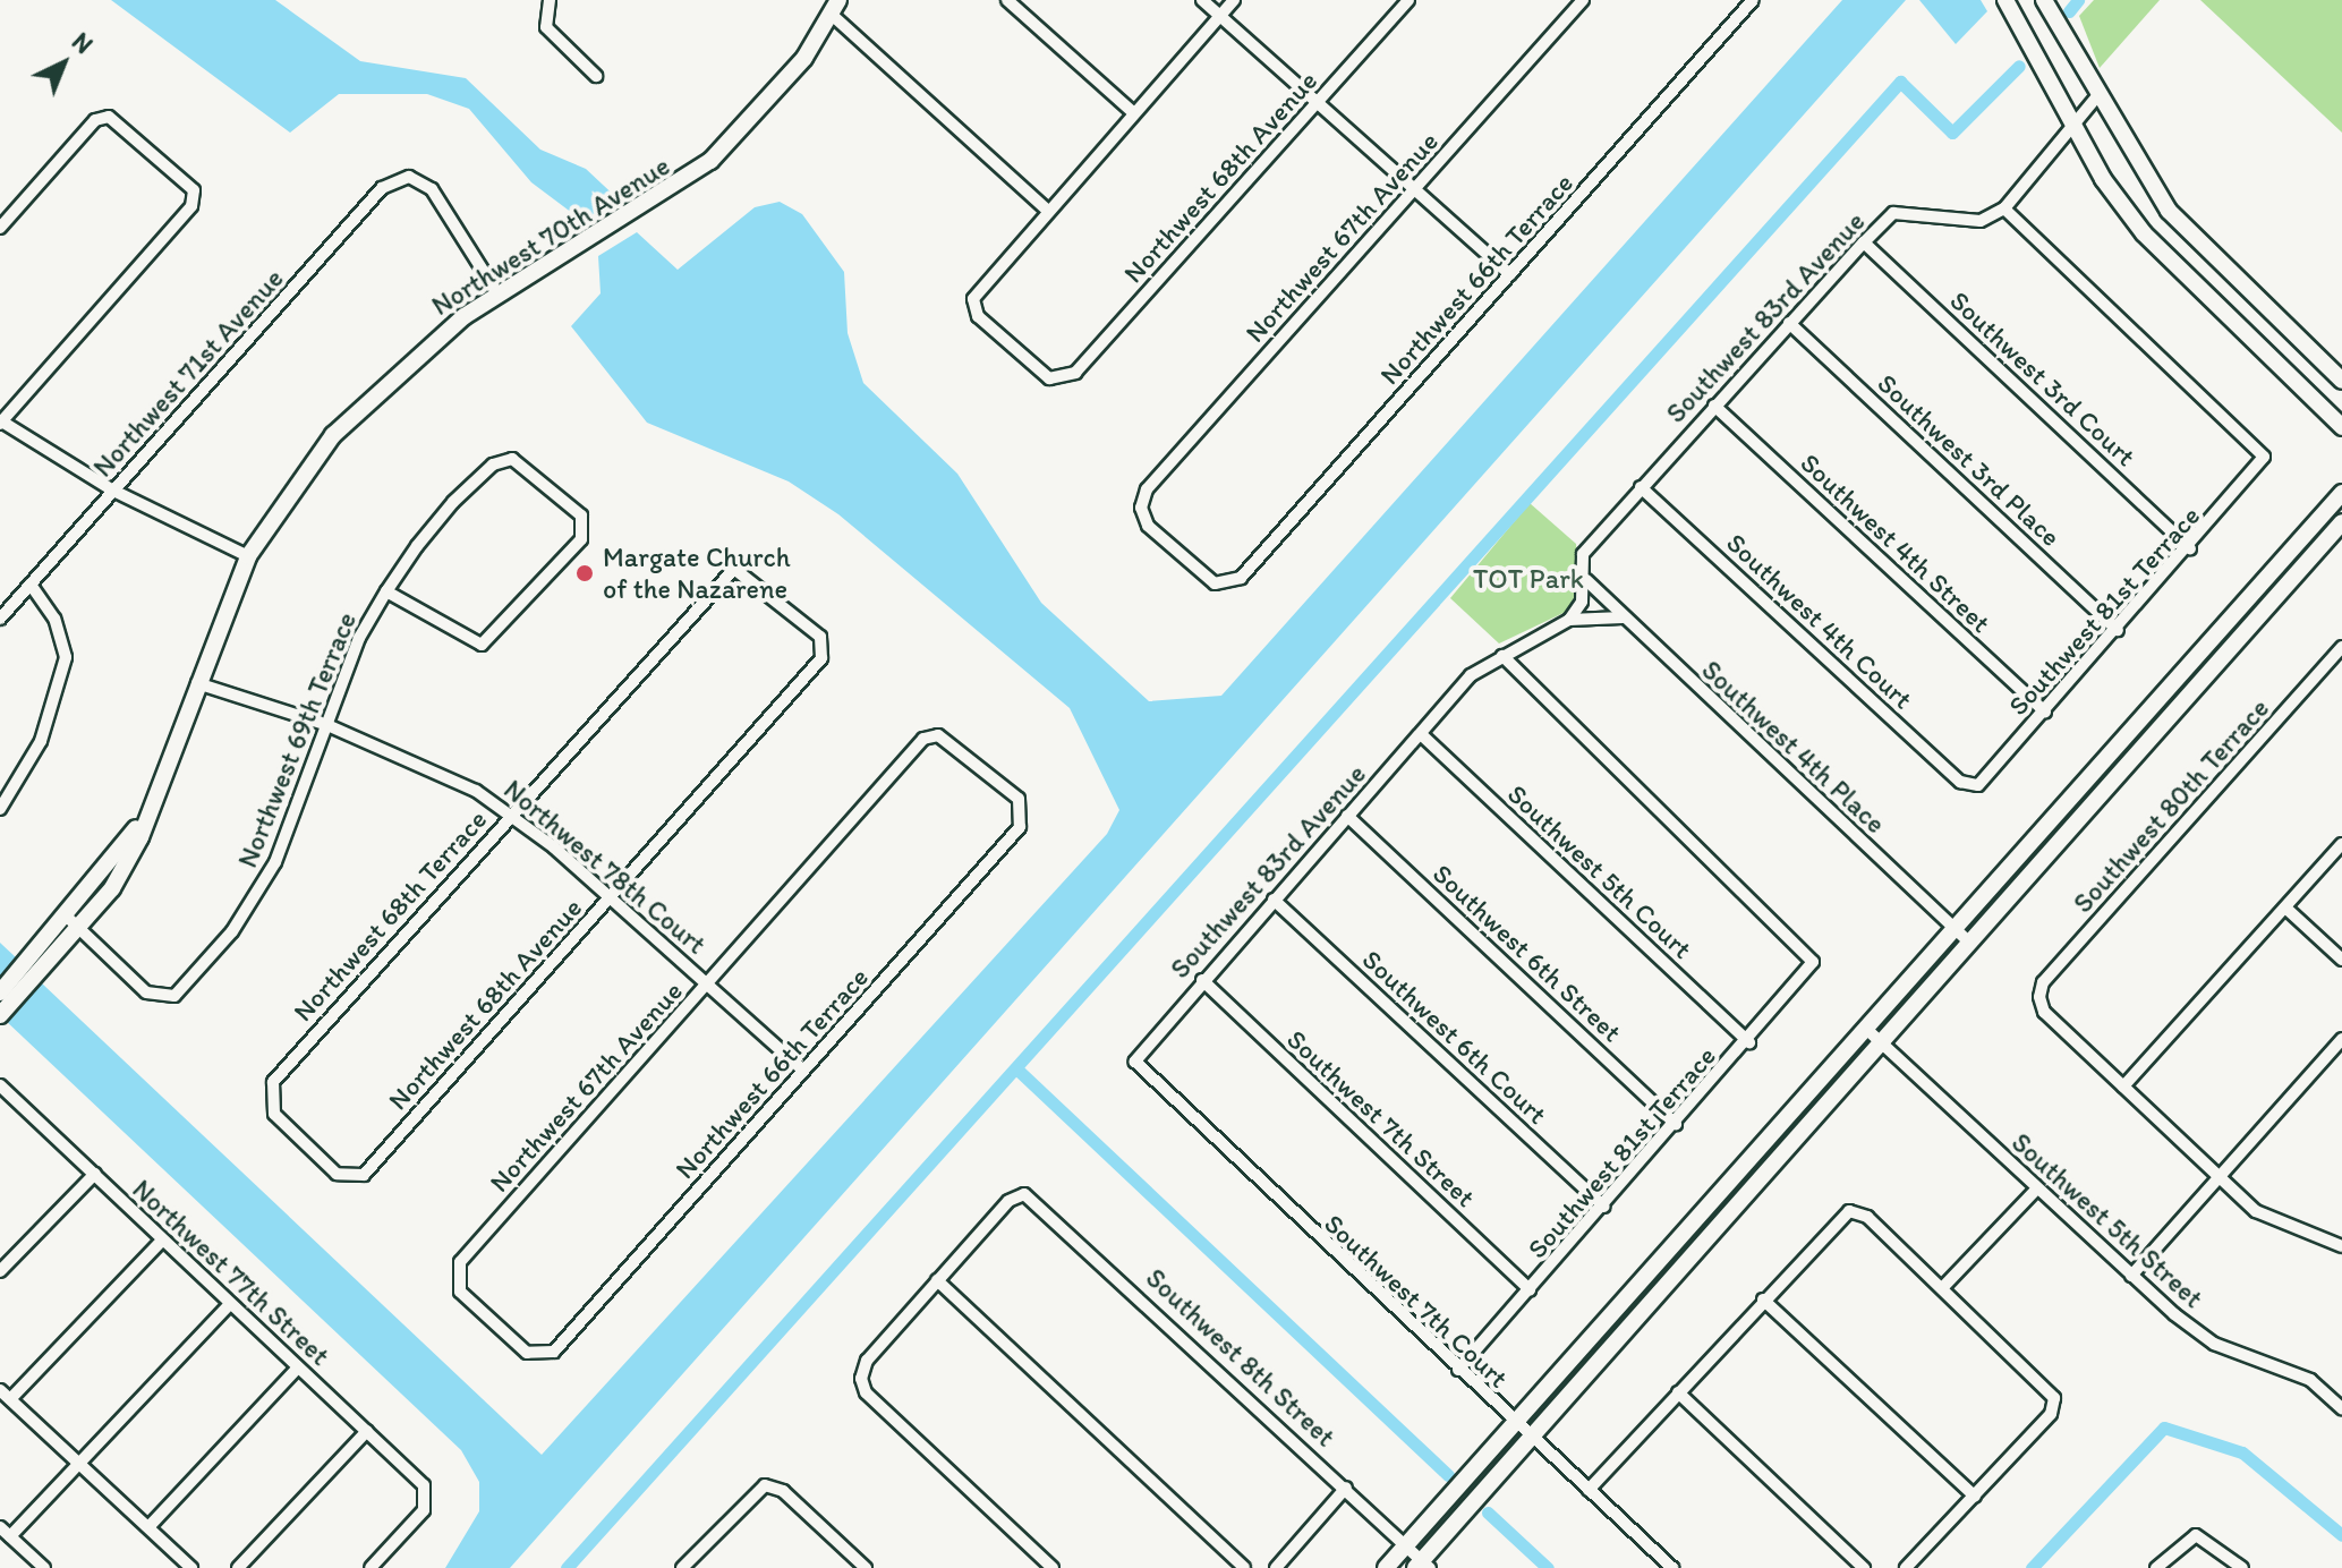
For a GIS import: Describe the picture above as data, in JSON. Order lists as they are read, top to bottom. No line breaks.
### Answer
{"streets":{"street":["Northwest 68th Avenue","Northwest 70th Avenue","Northwest 67th Avenue","Northwest 66th Terrace","Southwest 83rd Avenue","Northwest 71st Avenue","Southwest 3rd Court","Southwest 3rd Place","Southwest 4th Street","Southwest 81st Terrace","Southwest 4th Court","Northwest 69th Terrace","Southwest 4th Place","Southwest 80th Terrace","Northwest 78th Court","Southwest 5th Court","Northwest 68th Terrace","Southwest 6th Street","Southwest 6th Court","Southwest 7th Street","Southwest 5th Street","Northwest 77th Street","Southwest 7th Court","Southwest 8th Street"]},"crossings":[["Northwest 68th Avenue","Northwest 78th Court"],["Northwest 68th Avenue","Northwest 68th Terrace"],["Northwest 70th Avenue","Northwest 71st Avenue"],["Northwest 70th Avenue","Northwest 69th Terrace"],["Northwest 70th Avenue","Northwest 78th Court"],["Northwest 67th Avenue","Northwest 66th Terrace"],["Northwest 67th Avenue","Northwest 78th Court"],["Northwest 66th Terrace","Northwest 78th Court"],["Southwest 83rd Avenue","Southwest 3rd Court"],["Southwest 83rd Avenue","Southwest 3rd Place"],["Southwest 83rd Avenue","Southwest 4th Street"],["Southwest 83rd Avenue","Southwest 81st Terrace"],["Southwest 83rd Avenue","Southwest 4th Court"],["Southwest 83rd Avenue","Southwest 4th Place"],["Southwest 83rd Avenue","Southwest 5th Court"],["Southwest 83rd Avenue","Southwest 6th Street"],["Southwest 83rd Avenue","Southwest 6th Court"],["Southwest 83rd Avenue","Southwest 7th Street"],["Southwest 83rd Avenue","Southwest 7th Court"],["Southwest 3rd Court","Southwest 81st Terrace"],["Southwest 3rd Place","Southwest 81st Terrace"],["Southwest 4th Street","Southwest 81st Terrace"],["Southwest 81st Terrace","Southwest 4th Court"],["Southwest 81st Terrace","Southwest 5th Court"],["Southwest 81st Terrace","Southwest 6th Street"],["Southwest 81st Terrace","Southwest 6th Court"],["Southwest 81st Terrace","Southwest 7th Street"],["Southwest 81st Terrace","Southwest 7th Court"],["Northwest 69th Terrace","Northwest 78th Court"],["Northwest 78th Court","Northwest 68th Terrace"]],"parks":["TOT Park"],"places":["Margate Church of the Nazarene"],"north":"top right"}
